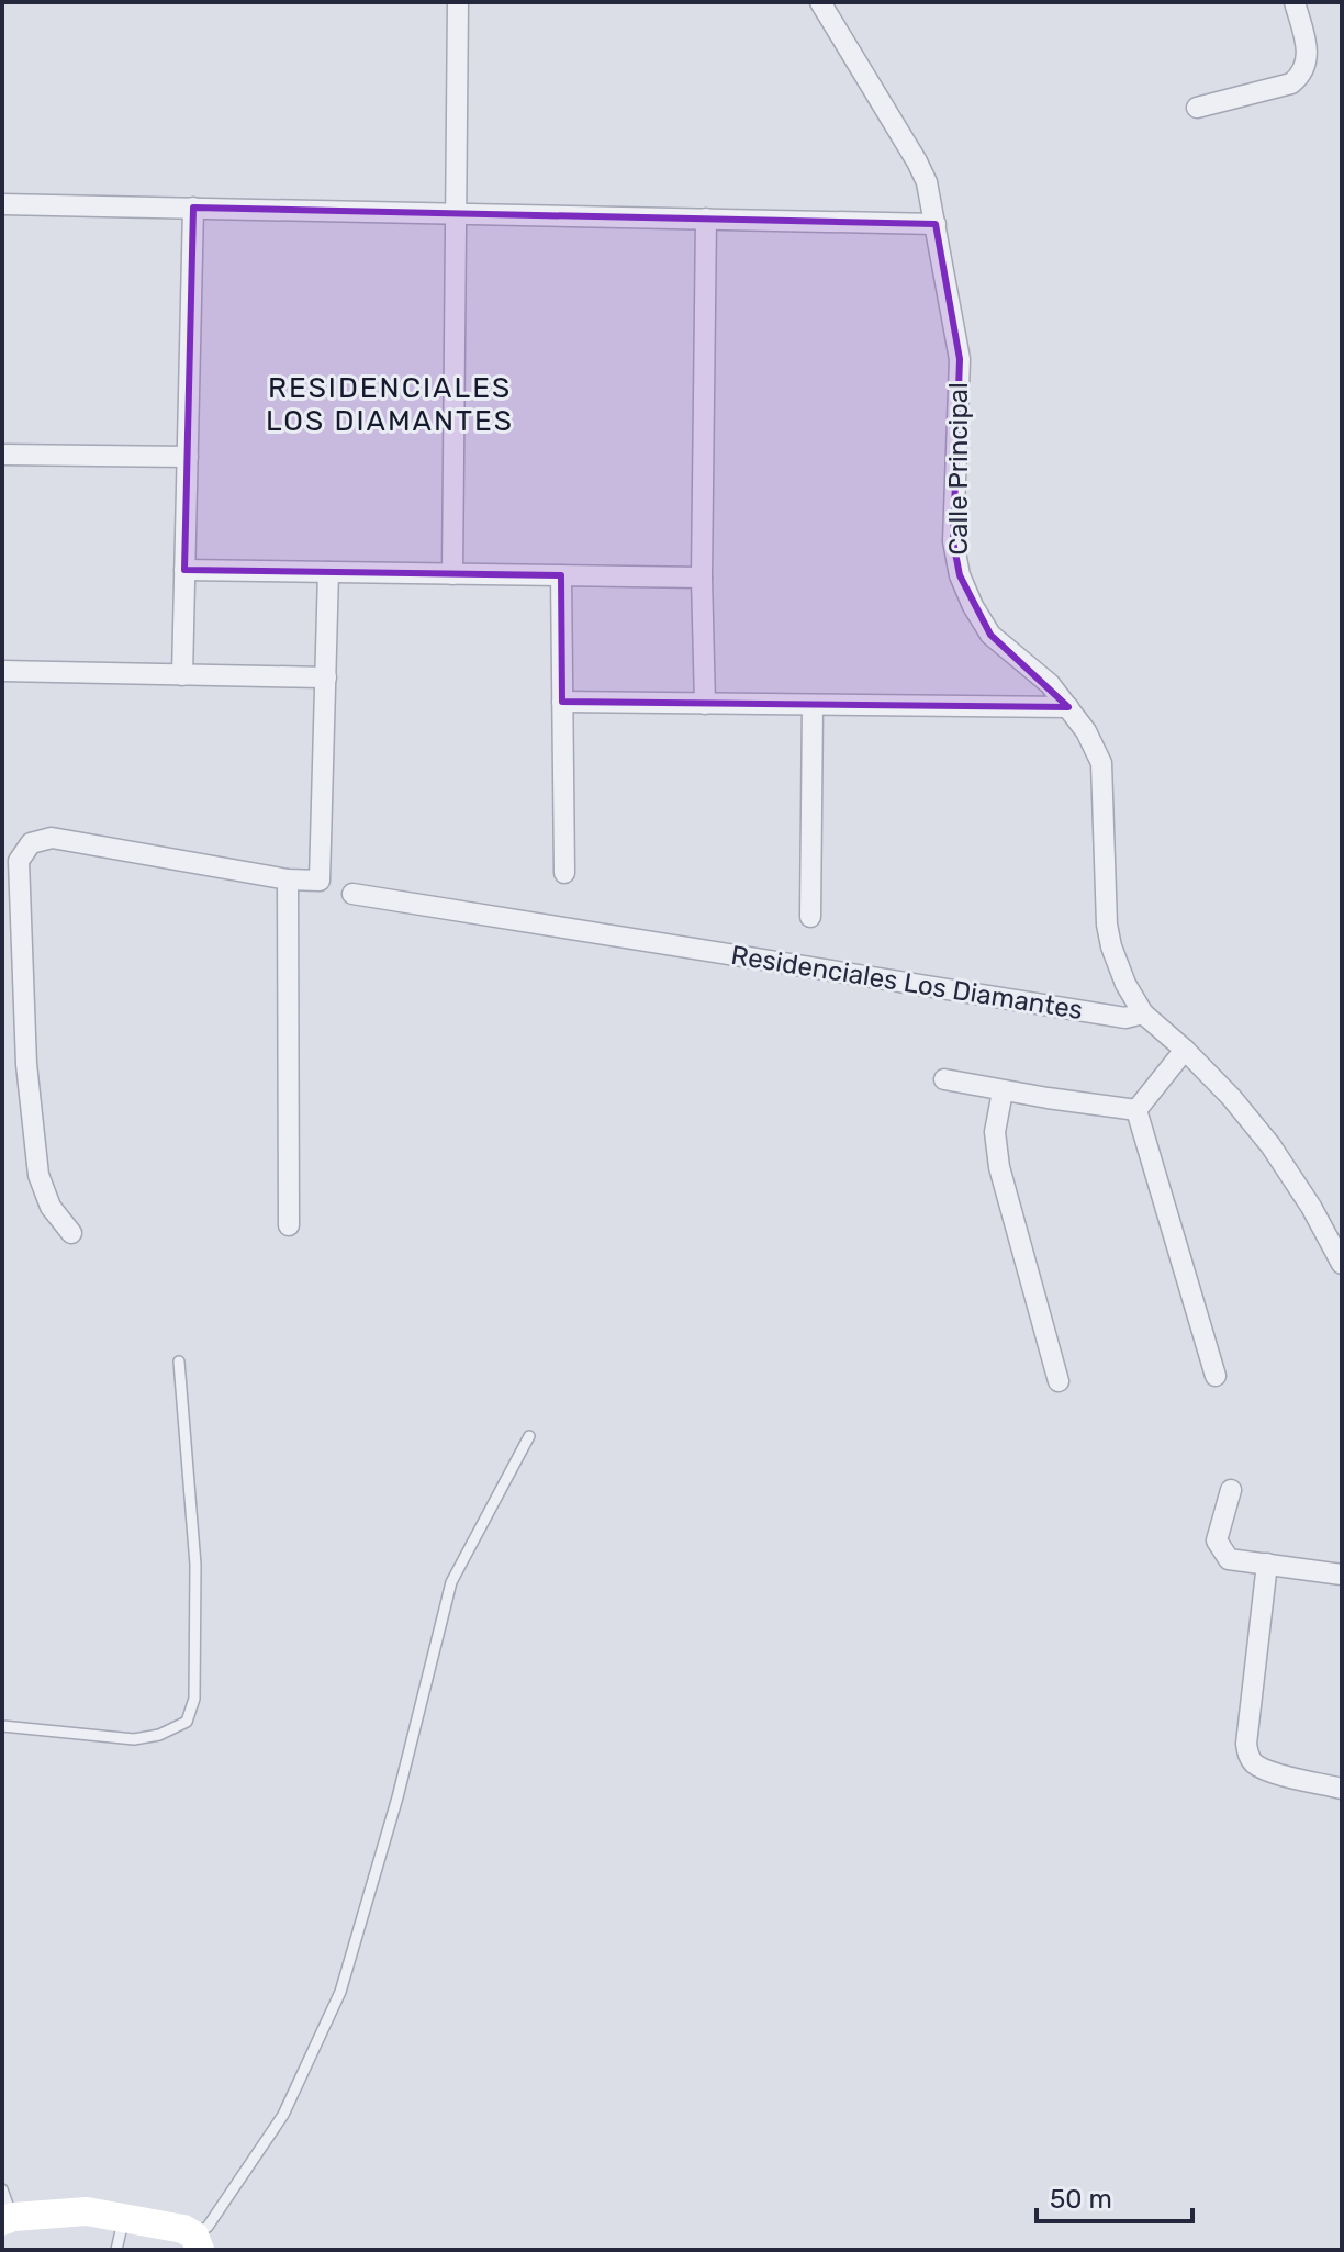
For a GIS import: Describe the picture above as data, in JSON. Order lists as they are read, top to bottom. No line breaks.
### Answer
{"streets":{"street":["Calle Principal","Residenciales Los Diamantes"]},"crossings":[["Calle Principal","Residenciales Los Diamantes"]],"districts":["RESIDENCIALES LOS DIAMANTES"],"scale_bar":"50 m"}
